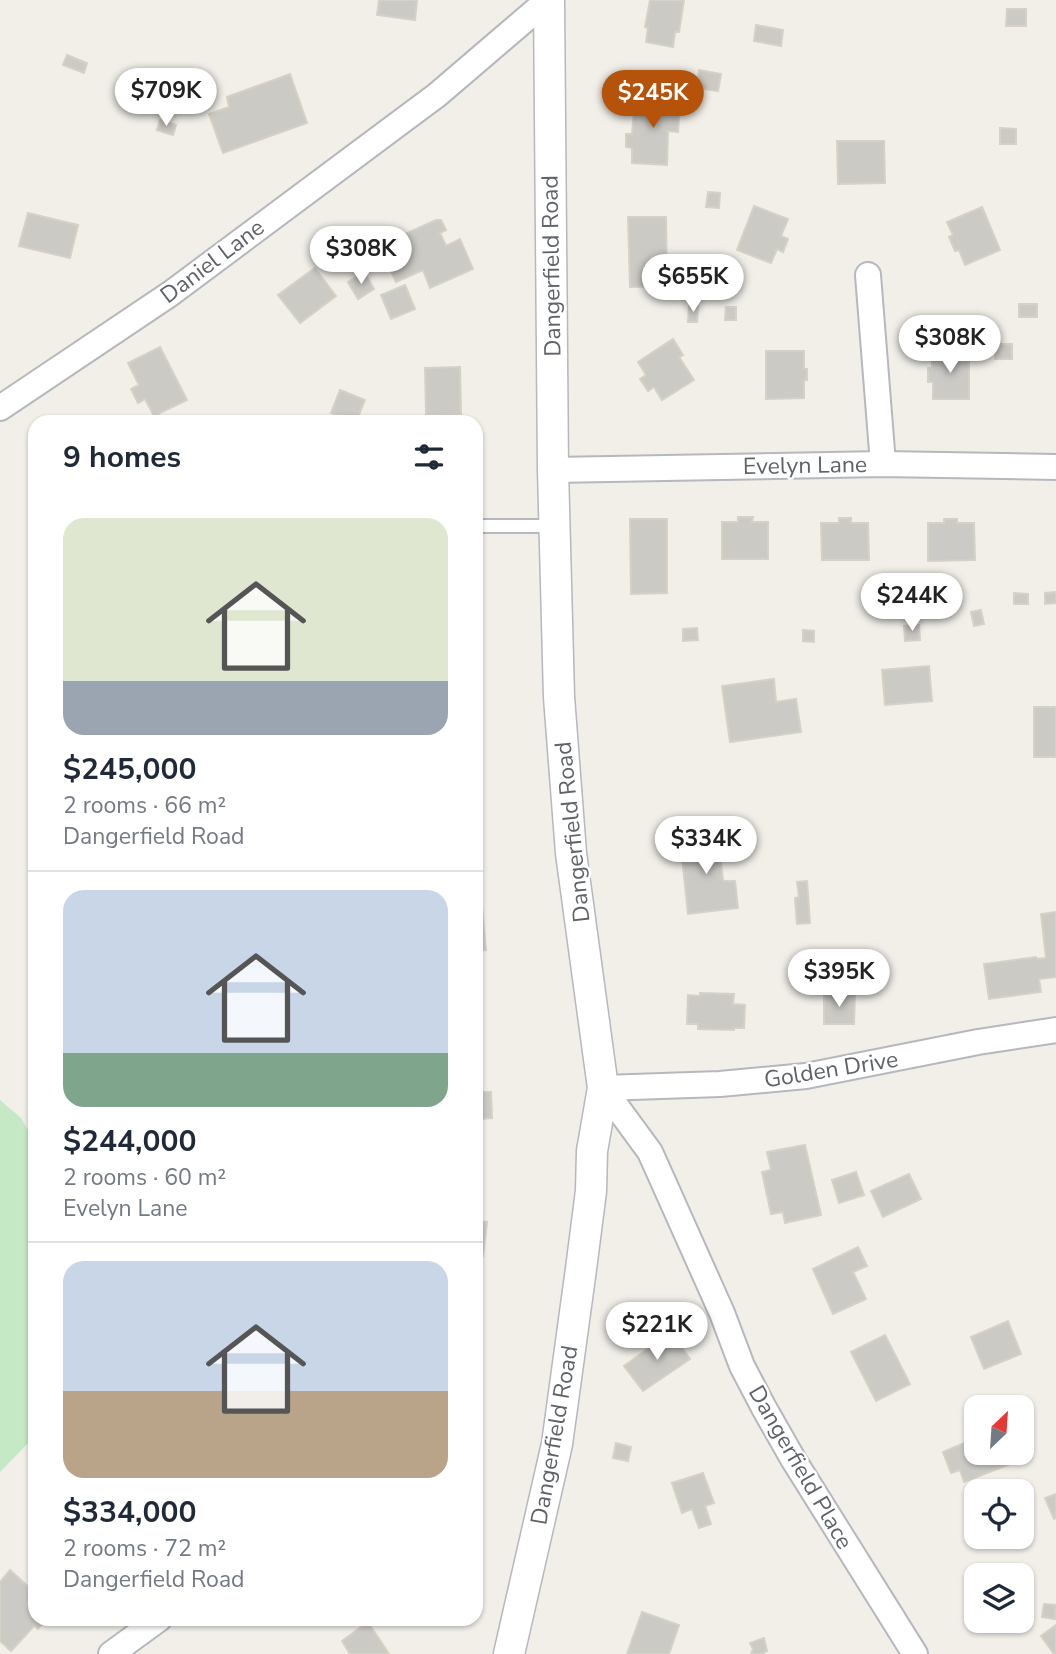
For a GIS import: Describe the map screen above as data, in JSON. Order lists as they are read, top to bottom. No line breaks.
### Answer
{"streets":{"street":["Daniel Lane","Dangerfield Road","Evelyn Lane","Golden Drive","Dangerfield Place"]},"crossings":[["Daniel Lane","Dangerfield Road"],["Dangerfield Road","Evelyn Lane"],["Dangerfield Road","Golden Drive"],["Dangerfield Road","Dangerfield Place"],["Golden Drive","Dangerfield Place"]],"north":"top right","page":{"price":["$709K","$245K","$308K","$655K","$308K","$244K","$334K","$395K","$221K"],"heading":"9 homes","list":[{"name":"$245,000","note":"2 rooms · 66 m² · Dangerfield Road"},{"name":"$244,000","note":"2 rooms · 60 m² · Evelyn Lane"},{"name":"$334,000","note":"2 rooms · 72 m² · Dangerfield Road"}]}}
